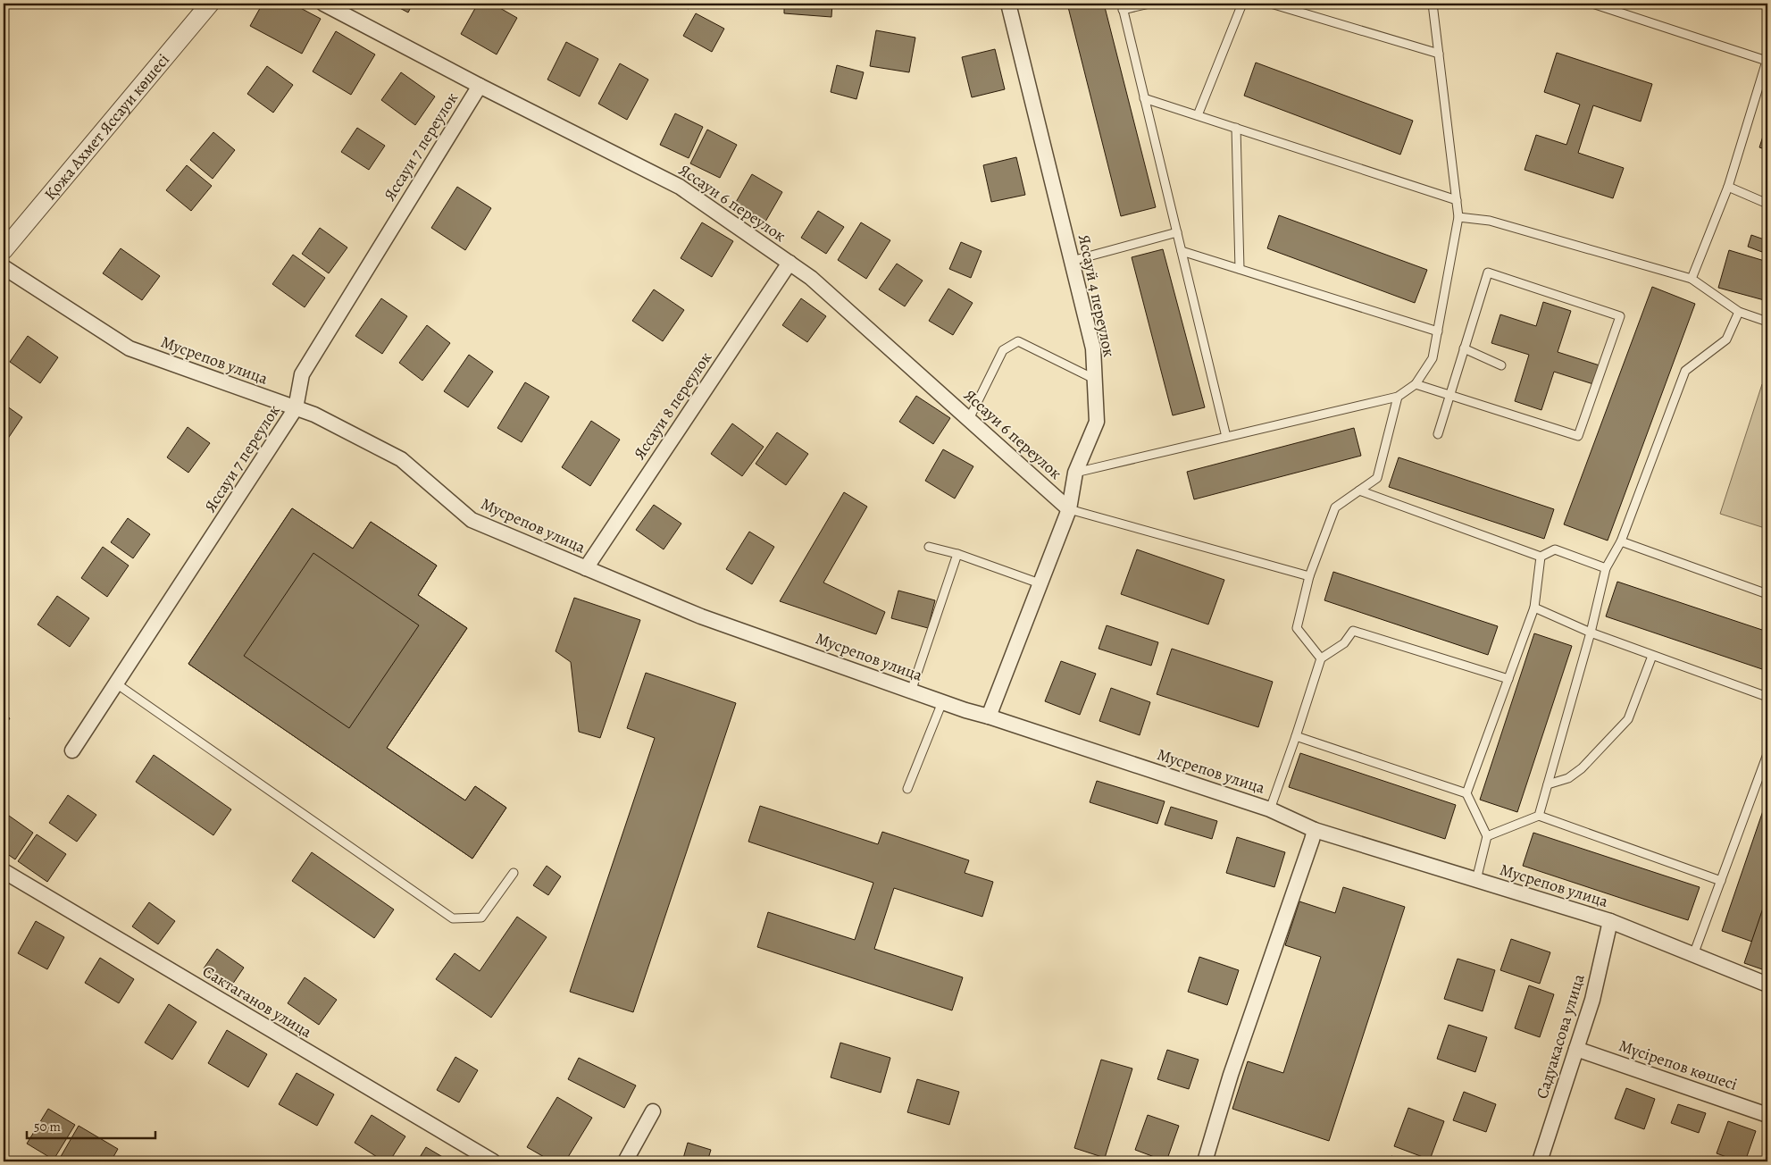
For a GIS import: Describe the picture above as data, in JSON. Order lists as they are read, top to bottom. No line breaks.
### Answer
{"streets":{"street":["Қожа Ахмет Яссауи көшесі","Яссауи 7 переулок","Яссауи 6 переулок","Яссауй 4 переулок","Мусрепов улица","Яссауи 8 переулок","Сактаганов улица","Садуакасова улица","Мүсірепов көшесі"]},"crossings":[["Яссауи 7 переулок","Яссауи 6 переулок"],["Яссауи 7 переулок","Мусрепов улица"],["Яссауи 6 переулок","Яссауй 4 переулок"],["Яссауи 6 переулок","Яссауи 8 переулок"],["Яссауй 4 переулок","Мусрепов улица"],["Мусрепов улица","Яссауи 8 переулок"],["Мусрепов улица","Садуакасова улица"],["Садуакасова улица","Мүсірепов көшесі"]],"scale_bar":"50 m"}
